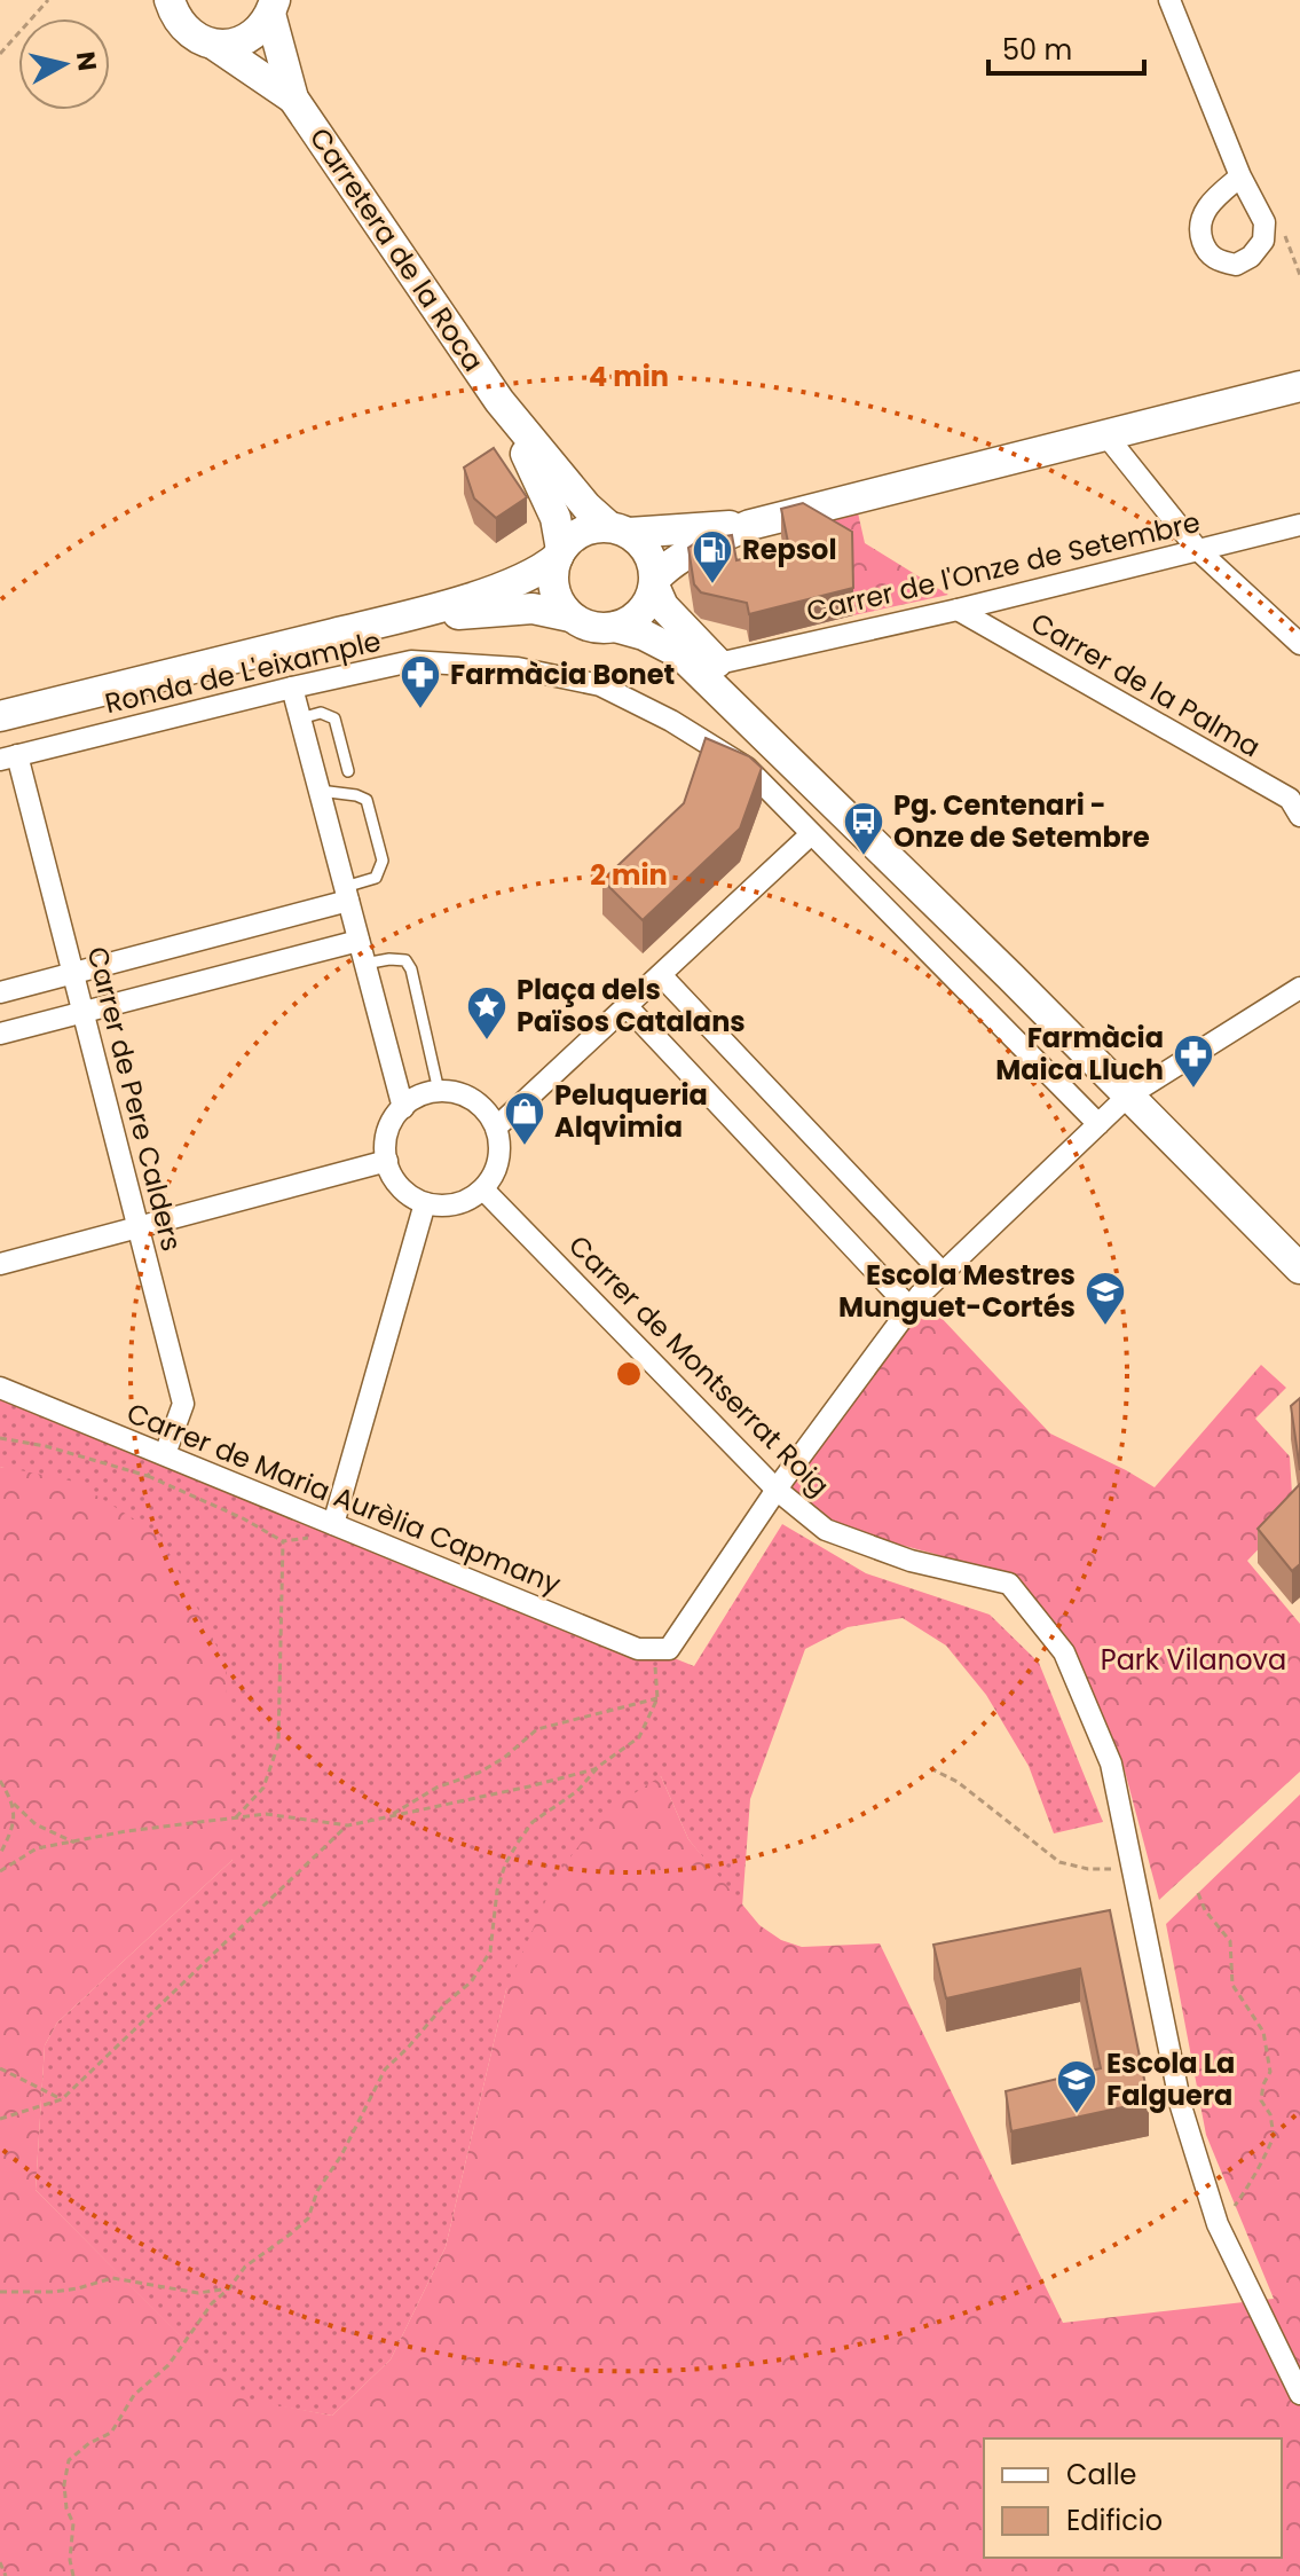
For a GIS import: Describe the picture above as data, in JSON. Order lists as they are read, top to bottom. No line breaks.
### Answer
{"streets":{"street":["Carretera de la Roca","Carrer de l'Onze de Setembre","Ronda de L'eixample","Carrer de la Palma","Carrer de Pere Calders","Carrer de Montserrat Roig","Carrer de Maria Aurèlia Capmany"]},"crossings":[["Carrer de l'Onze de Setembre","Carrer de la Palma"],["Ronda de L'eixample","Carrer de Pere Calders"],["Carrer de Pere Calders","Carrer de Maria Aurèlia Capmany"]],"parks":["Park Vilanova"],"places":{"fuel station":["Repsol"],"pharmacy":["Farmàcia Bonet","Farmàcia Maica Lluch"],"bus stop":["Pg. Centenari - Onze de Setembre"],"place":["Plaça dels Països Catalans"],"shop":["Peluqueria Alqvimia"],"school or university":["Escola Mestres Munguet-Cortés","Escola La Falguera"]},"legend":["Calle","Edificio"],"scale_bar":"50 m","north":"right","rings":["4 min","2 min"]}
